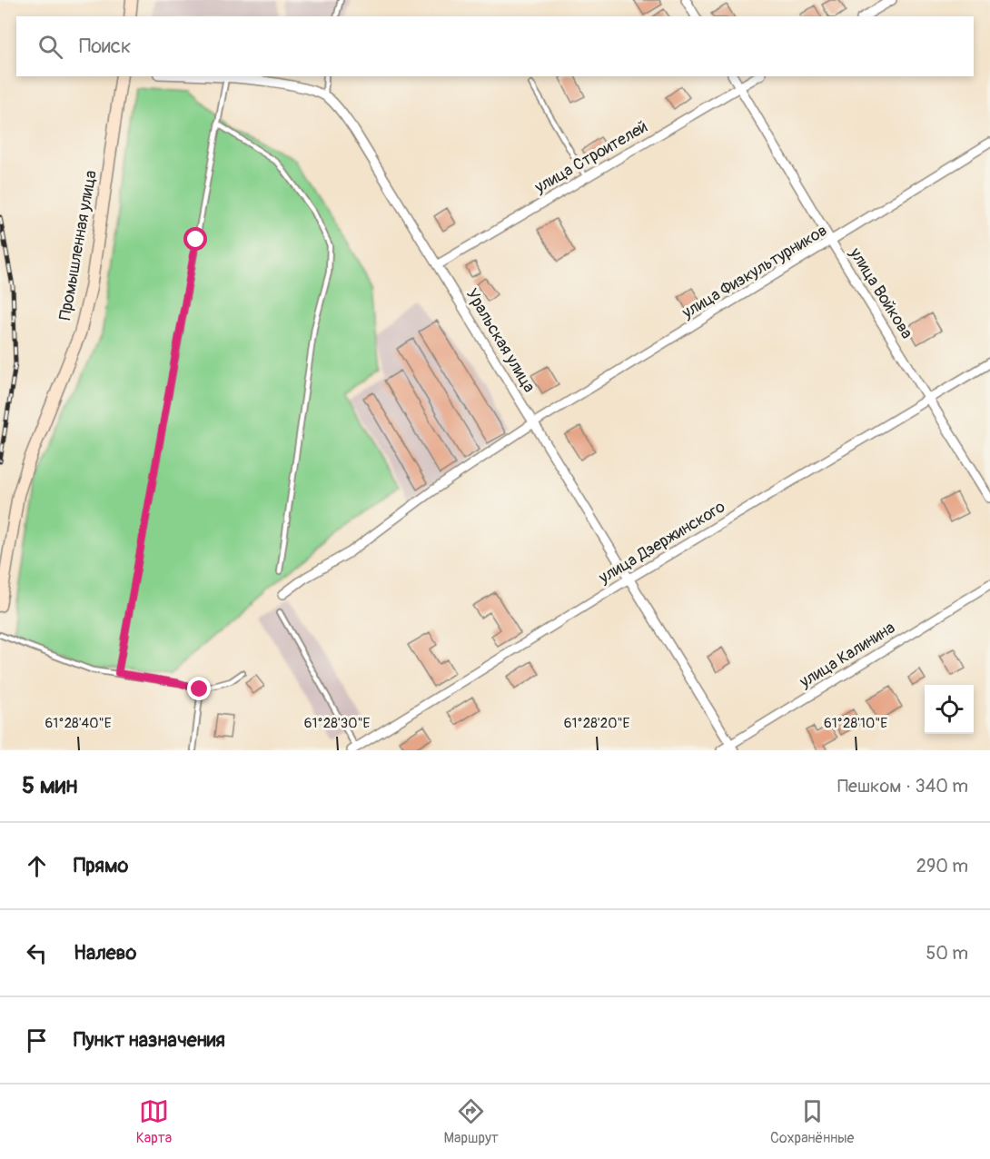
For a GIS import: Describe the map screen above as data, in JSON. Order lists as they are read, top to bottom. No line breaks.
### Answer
{"streets":{"main road":["Промышленная улица"],"street":["улица Строителей","улица Физкультурников","улица Войкова","Уральская улица","улица Дзержинского","улица Калинина"]},"crossings":[["улица Строителей","улица Войкова"],["улица Строителей","Уральская улица"],["улица Физкультурников","улица Войкова"],["улица Физкультурников","Уральская улица"],["улица Войкова","улица Дзержинского"],["Уральская улица","улица Дзержинского"],["Уральская улица","улица Калинина"]],"page":{"search":"Поиск","heading":["5 мин","Пешком · 340 m"],"list":[["Прямо","290 m"],["Налево","50 m"],"Пункт назначения"],"nav":["Карта","Маршрут","Сохранённые"]},"coordinates":["61°28'40\"E","61°28'30\"E","61°28'20\"E","61°28'10\"E"]}
